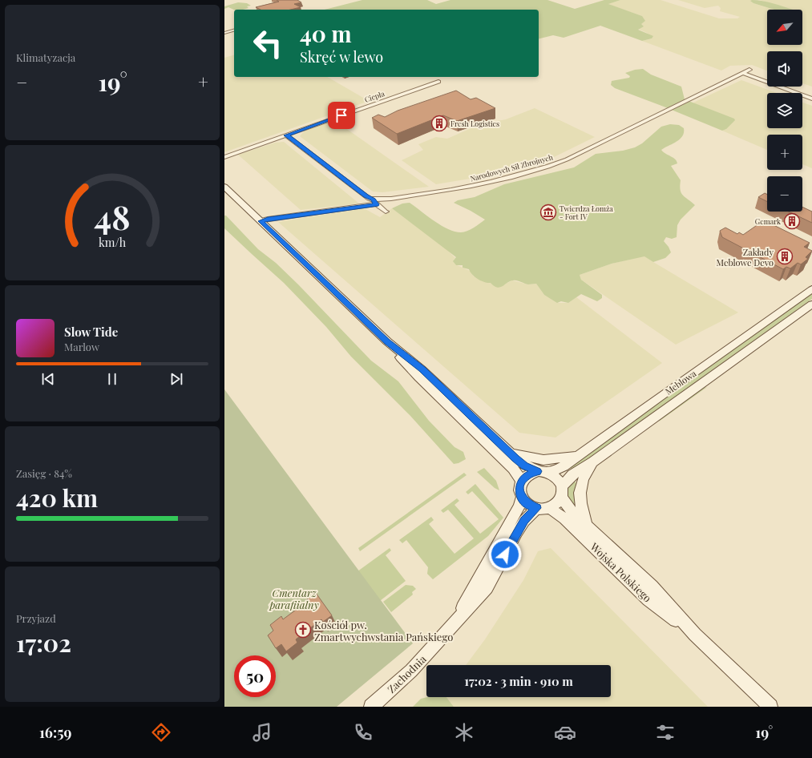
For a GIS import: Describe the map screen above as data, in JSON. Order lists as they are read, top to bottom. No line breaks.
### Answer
{"streets":{"main road":["Meblowa","Wojska Polskiego","Zachodnia"],"street":["Ciepła","Narodowych Sił Zbrojnych"]},"crossings":[["Meblowa","Wojska Polskiego"],["Meblowa","Zachodnia"],["Wojska Polskiego","Zachodnia"]],"parks":["Cmentarz parafiialny"],"places":{"building":["Fresh Logistics","Gemark","Zakłady Meblowe Devo"],"museum":["Twierdza Łomża - Fort IV"],"church":["Kościół pw. Zmartwychwstania Pańskiego"]},"north":"bottom left","page":{"tile":["Klimatyzacja",["Zasięg · 84%","420 km"],["Przyjazd","17:02"]],"map_buttons":["+","−"],"turn":["40 m","Skręć w lewo"],"heat":["−","19°","+"],"song":["Slow Tide","Marlow"],"limit":"50","trip":"17:02 · 3 min · 910 m","tabs":["16:59","19°"],"gauge":["48","km/h"]}}
